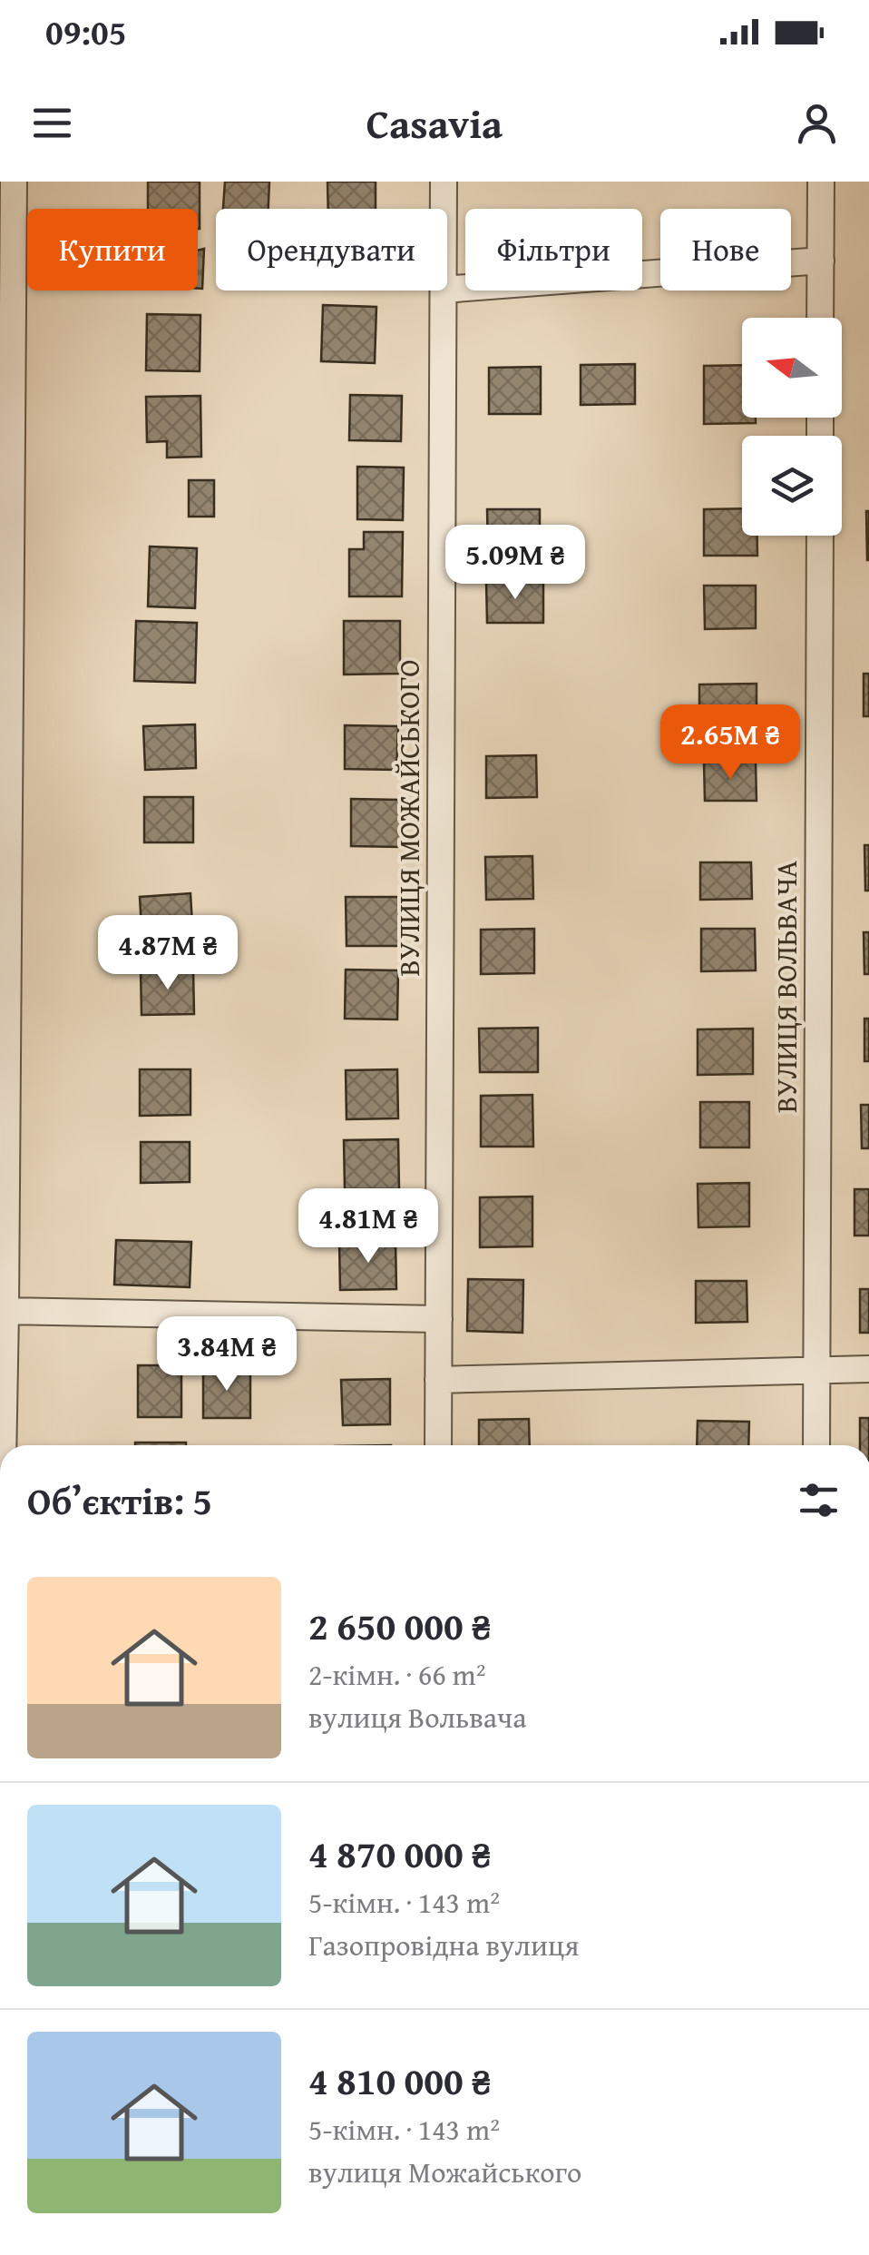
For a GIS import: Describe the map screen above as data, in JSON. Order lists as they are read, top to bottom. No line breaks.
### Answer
{"streets":{"street":["ВУЛИЦЯ МОЖАЙСЬКОГО","ВУЛИЦЯ ВОЛЬВАЧА"]},"north":"left","page":{"status":"09:05","header":"Casavia","chip":["Купити","Орендувати","Фільтри","Нове"],"price":["5.09M ₴","2.65M ₴","4.87M ₴","4.81M ₴","3.84M ₴"],"heading":"Об’єктів: 5","list":[{"name":"2 650 000 ₴","note":"2-кімн. · 66 m² · вулиця Вольвача"},{"name":"4 870 000 ₴","note":"5-кімн. · 143 m² · Газопровідна вулиця"},{"name":"4 810 000 ₴","note":"5-кімн. · 143 m² · вулиця Можайського"}]}}
